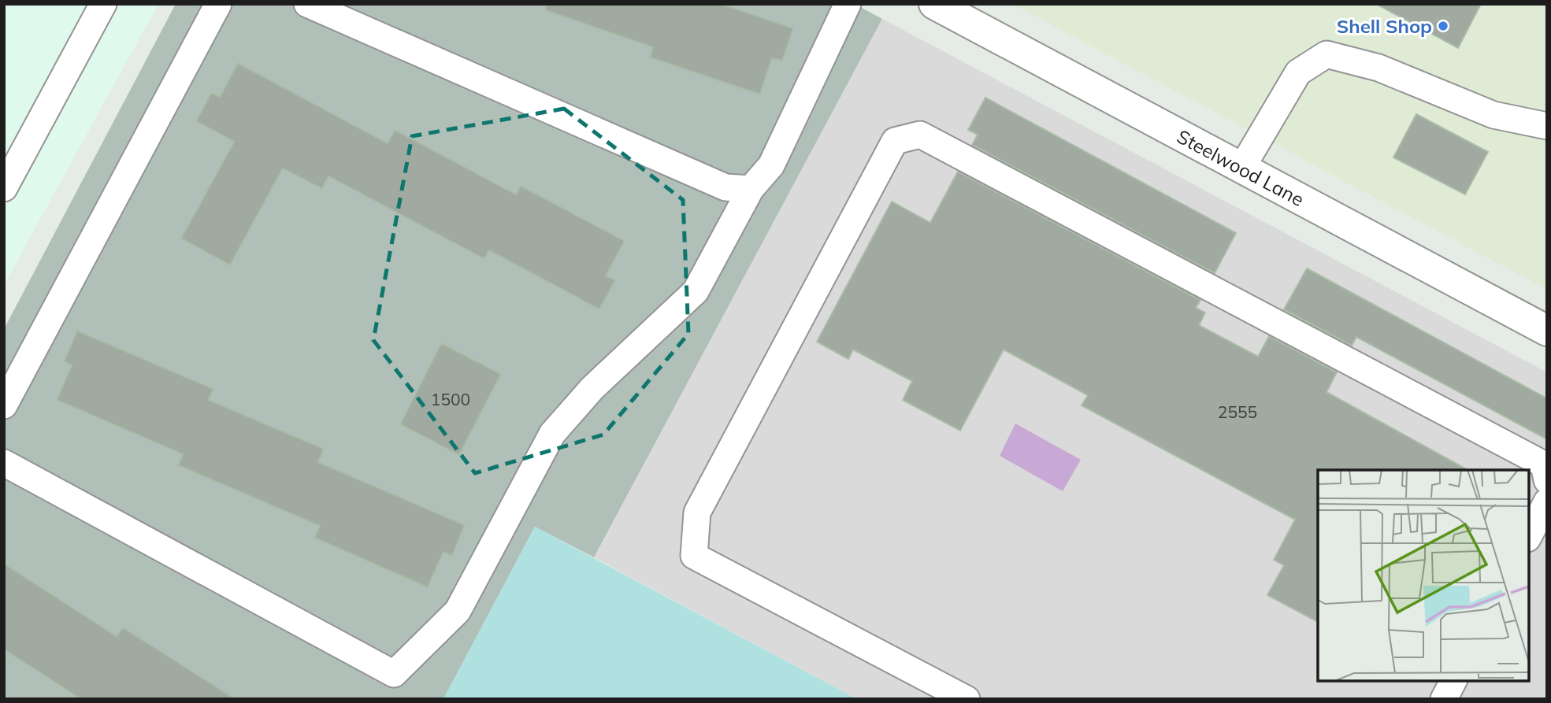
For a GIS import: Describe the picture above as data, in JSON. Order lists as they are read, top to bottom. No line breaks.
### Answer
{"streets":{"street":["Steelwood Lane"]},"places":["Shell Shop"],"house_numbers":["1500","2555"]}
